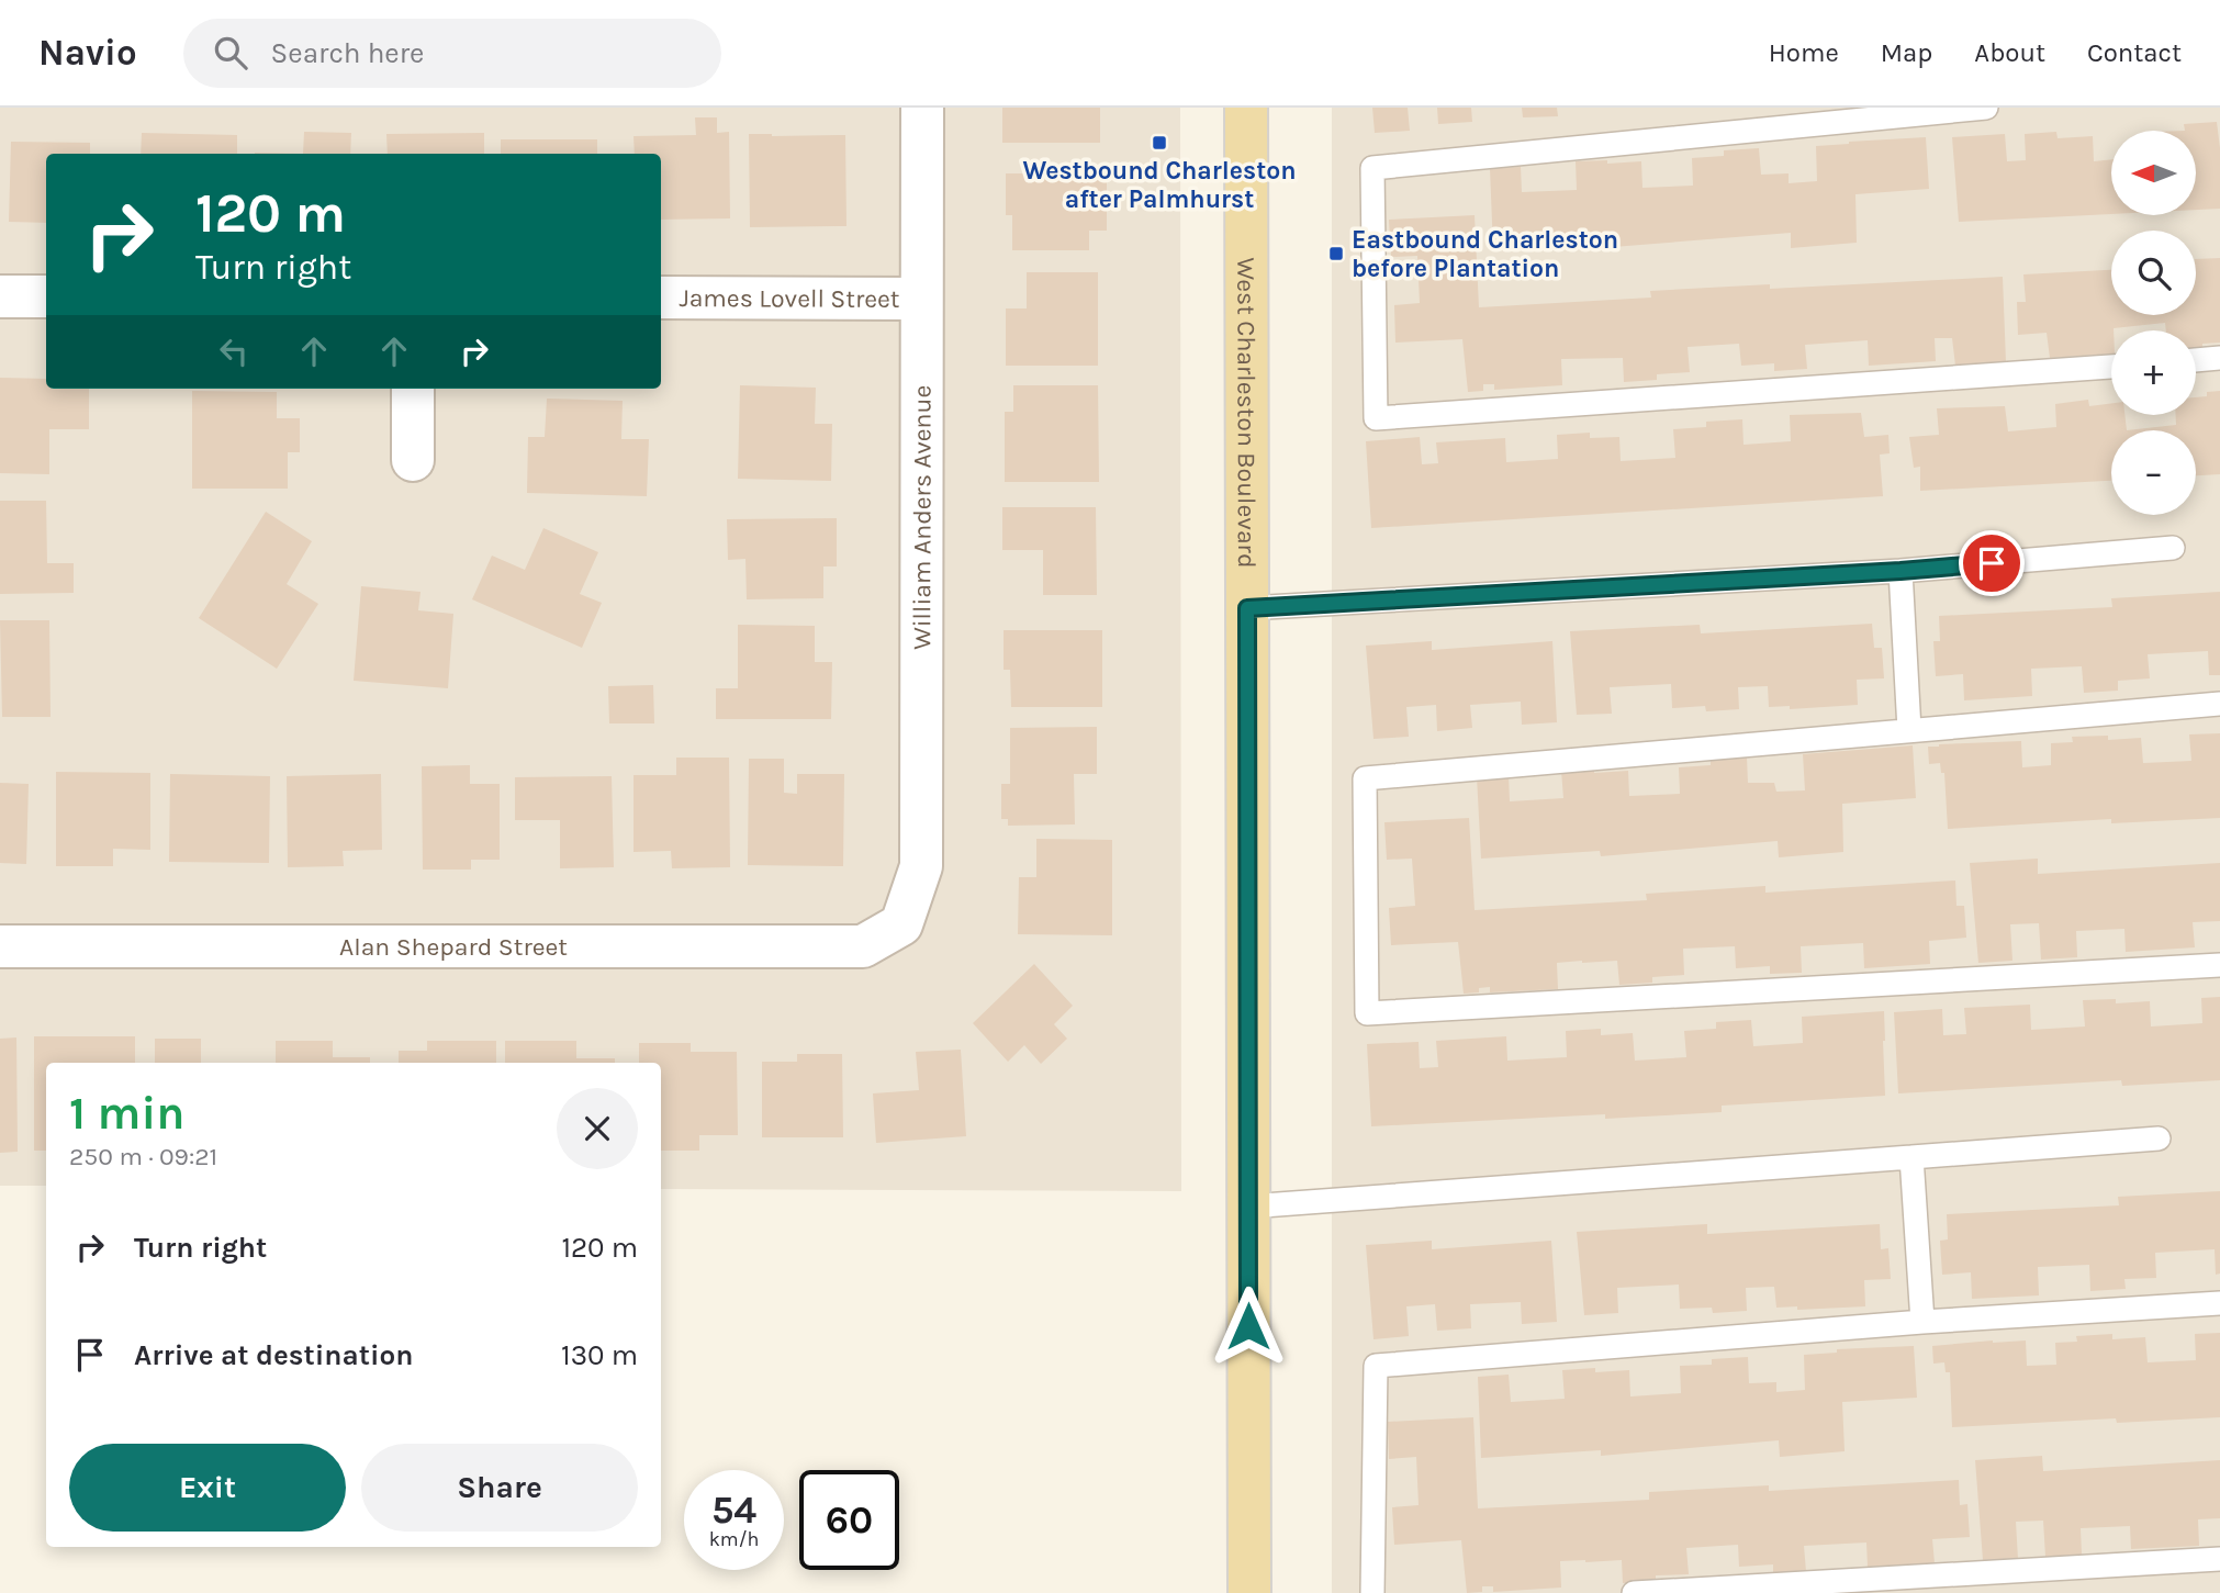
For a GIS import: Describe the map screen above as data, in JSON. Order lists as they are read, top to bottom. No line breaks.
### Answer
{"streets":{"main road":["West Charleston Boulevard"],"street":["James Lovell Street","William Anders Avenue","Alan Shepard Street"]},"crossings":[["James Lovell Street","William Anders Avenue"],["William Anders Avenue","Alan Shepard Street"]],"places":{"transit":["Westbound Charleston after Palmhurst","Eastbound Charleston before Plantation"]},"north":"left","page":{"header":"Navio","search":"Search here","nav":["Home","Map","About","Contact"],"map_buttons":["+","−"],"turn":["120 m","Turn right"],"heading":["1 min","250 m · 09:21"],"list":[{"name":"Turn right","value":"120 m"},{"name":"Arrive at destination","value":"130 m"}],"buttons":["Exit","Share"],"speed":"54 km/h","limit":"60"}}
